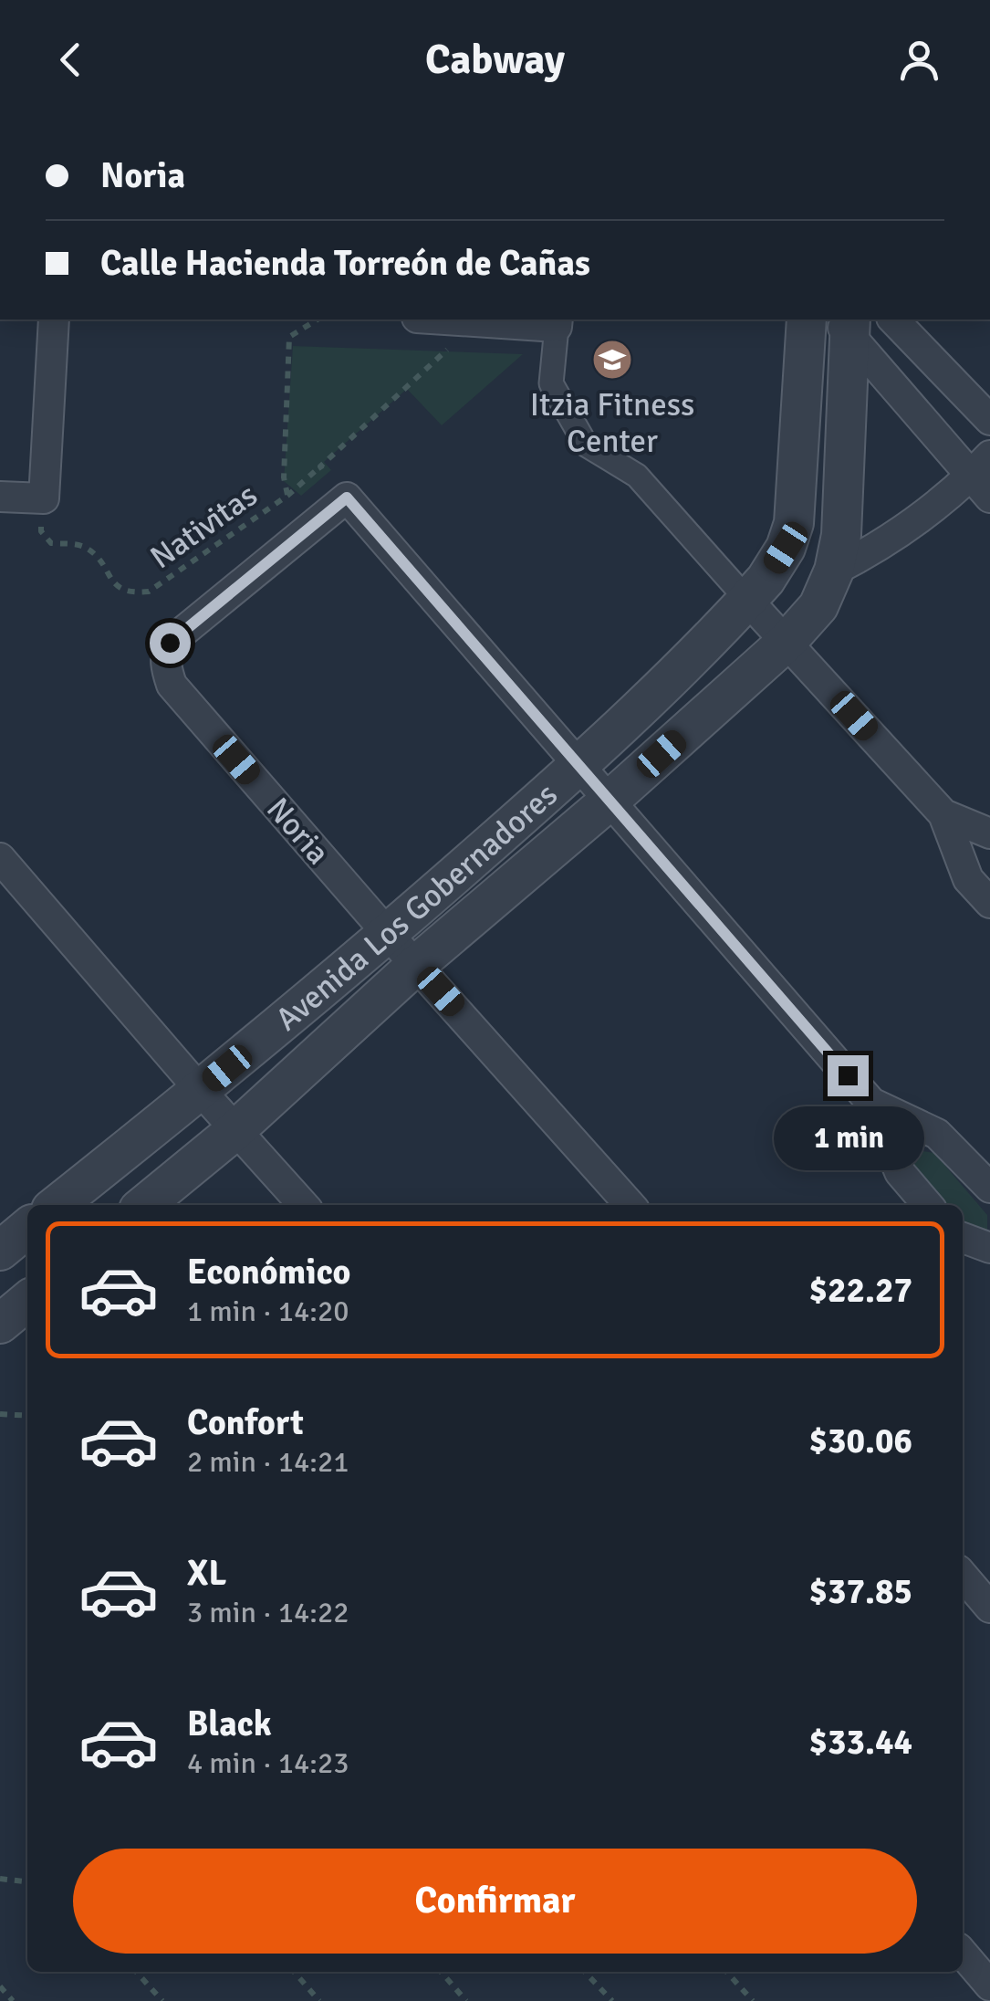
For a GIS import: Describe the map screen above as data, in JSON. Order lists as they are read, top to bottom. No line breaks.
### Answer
{"streets":{"street":["Noria","Avenida Los Gobernadores"],"path":["Nativitas"]},"crossings":[["Noria","Avenida Los Gobernadores"]],"places":{"school or university":["Itzia Fitness Center"]},"page":{"header":"Cabway","banner":["Noria","Calle Hacienda Torreón de Cañas"],"bubble":"1 min","list":[{"name":"Económico","note":"1 min · 14:20","value":"$22.27"},{"name":"Confort","note":"2 min · 14:21","value":"$30.06"},{"name":"XL","note":"3 min · 14:22","value":"$37.85"},{"name":"Black","note":"4 min · 14:23","value":"$33.44"}],"buttons":"Confirmar"}}
